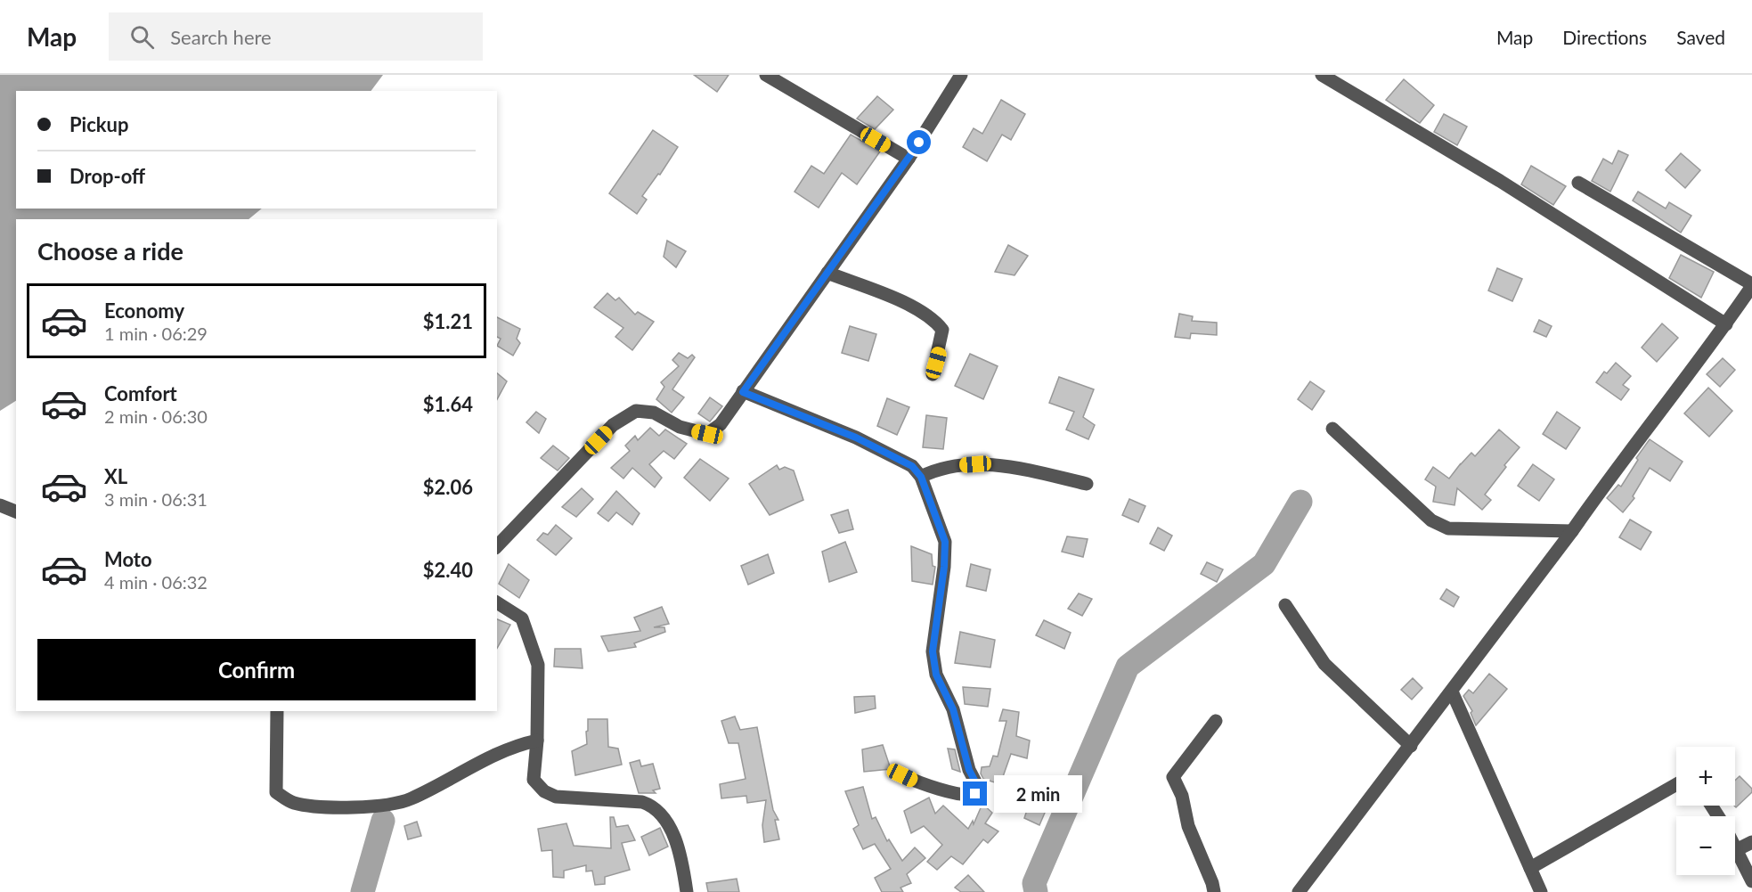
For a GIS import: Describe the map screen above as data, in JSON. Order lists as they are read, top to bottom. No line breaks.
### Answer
{"page":{"header":"Map","search":"Search here","nav":["Map","Directions","Saved"],"banner":["Pickup","Drop-off"],"heading":"Choose a ride","list":[{"name":"Economy","note":"1 min · 06:29","value":"$1.21"},{"name":"Comfort","note":"2 min · 06:30","value":"$1.64"},{"name":"XL","note":"3 min · 06:31","value":"$2.06"},{"name":"Moto","note":"4 min · 06:32","value":"$2.40"}],"buttons":"Confirm","map_buttons":["+","−"],"bubble":"2 min"}}
